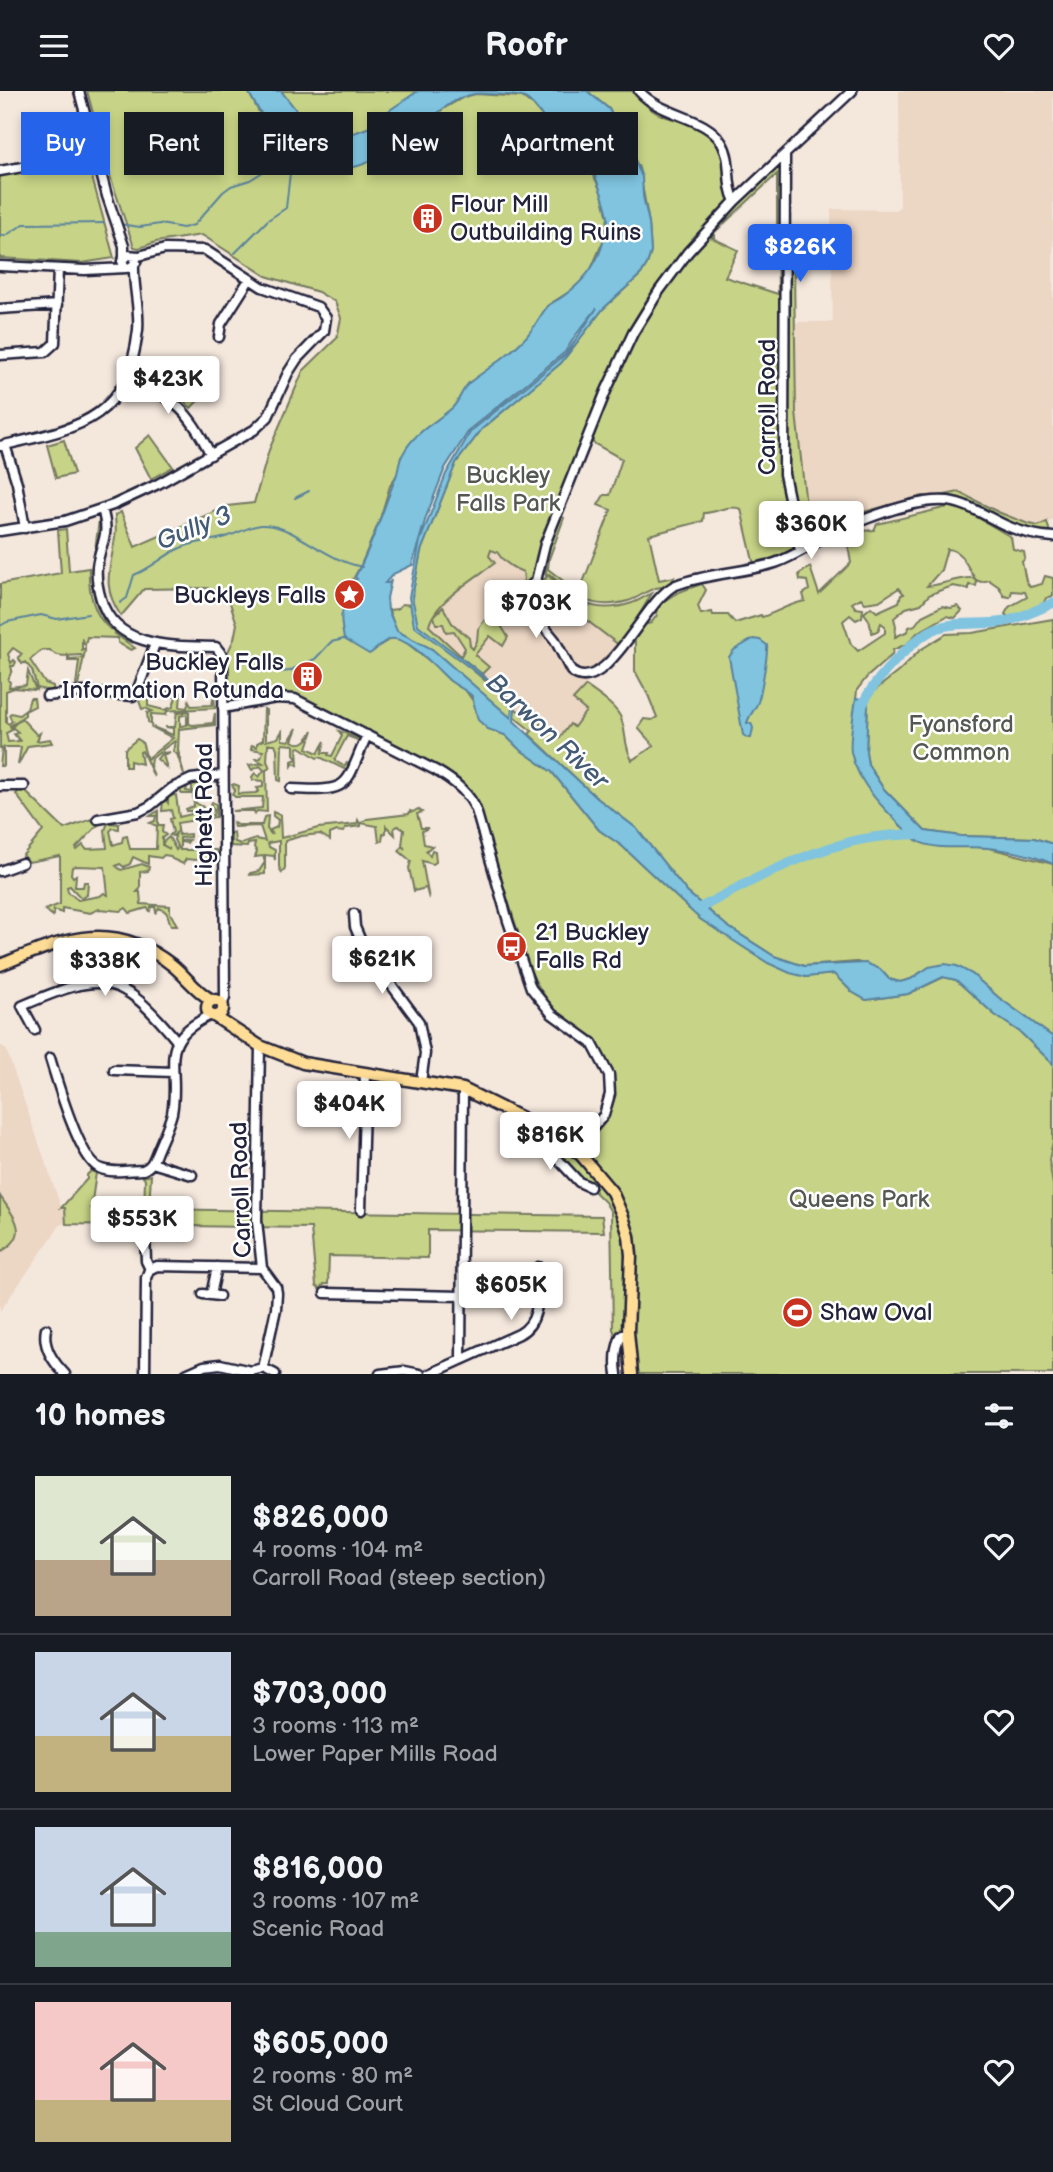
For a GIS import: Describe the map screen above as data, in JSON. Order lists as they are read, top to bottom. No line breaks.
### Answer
{"streets":{"street":["Carroll Road","Highett Road"]},"water":["Gully 3","Barwon River"],"parks":["Buckley Falls Park","Fyansford Common","Queens Park"],"places":{"building":["Flour Mill Outbuilding Ruins","Buckley Falls Information Rotunda"],"place":["Buckleys Falls"],"bus stop":["21 Buckley Falls Rd"],"sports":["Shaw Oval"]},"page":{"header":"Roofr","chip":["Buy","Rent","Filters","New","Apartment"],"price":["$826K","$423K","$360K","$703K","$621K","$338K","$404K","$816K","$553K","$605K"],"heading":"10 homes","list":[{"name":"$826,000","note":"4 rooms · 104 m² · Carroll Road (steep section)"},{"name":"$703,000","note":"3 rooms · 113 m² · Lower Paper Mills Road"},{"name":"$816,000","note":"3 rooms · 107 m² · Scenic Road"},{"name":"$605,000","note":"2 rooms · 80 m² · St Cloud Court"}]}}
